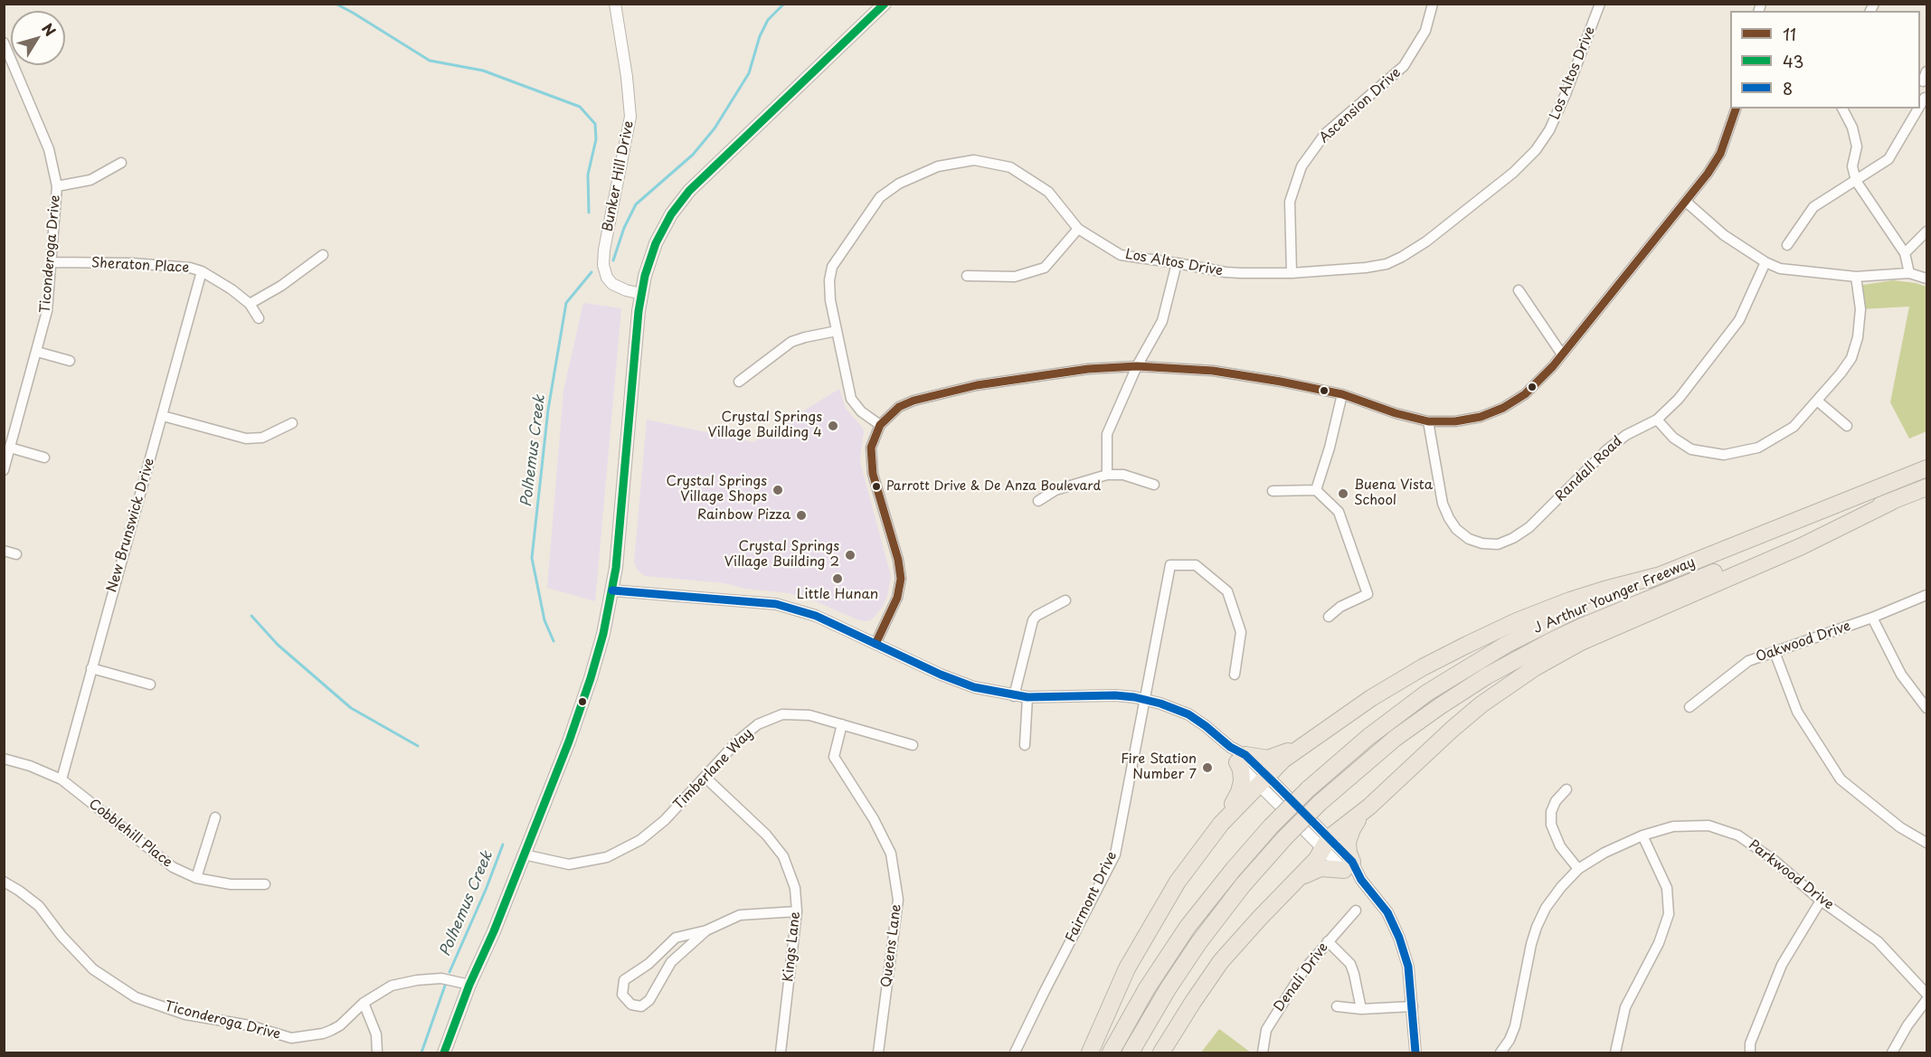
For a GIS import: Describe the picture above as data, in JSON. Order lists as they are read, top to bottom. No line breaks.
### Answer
{"streets":{"highway":["J Arthur Younger Freeway"],"street":["Los Altos Drive","Ascension Drive","Bunker Hill Drive","Ticonderoga Drive","Sheraton Place","Randall Road","New Brunswick Drive","Oakwood Drive","Timberlane Way","Cobblehill Place","Parkwood Drive","Fairmont Drive","Queens Lane","Kings Lane","Denali Drive"]},"crossings":[["Los Altos Drive","Ascension Drive"],["Ticonderoga Drive","Sheraton Place"],["Sheraton Place","New Brunswick Drive"],["New Brunswick Drive","Cobblehill Place"],["Timberlane Way","Queens Lane"],["Timberlane Way","Kings Lane"]],"water":["Polhemus Creek"],"places":["Crystal Springs Village Building 4","Parrott Drive & De Anza Boulevard","Crystal Springs Village Shops","Buena Vista School","Rainbow Pizza","Crystal Springs Village Building 2","Little Hunan","Fire Station Number 7"],"lines":["transit line 43","transit line 11","transit line 8"],"legend":["11","43","8"],"north":"top right"}
